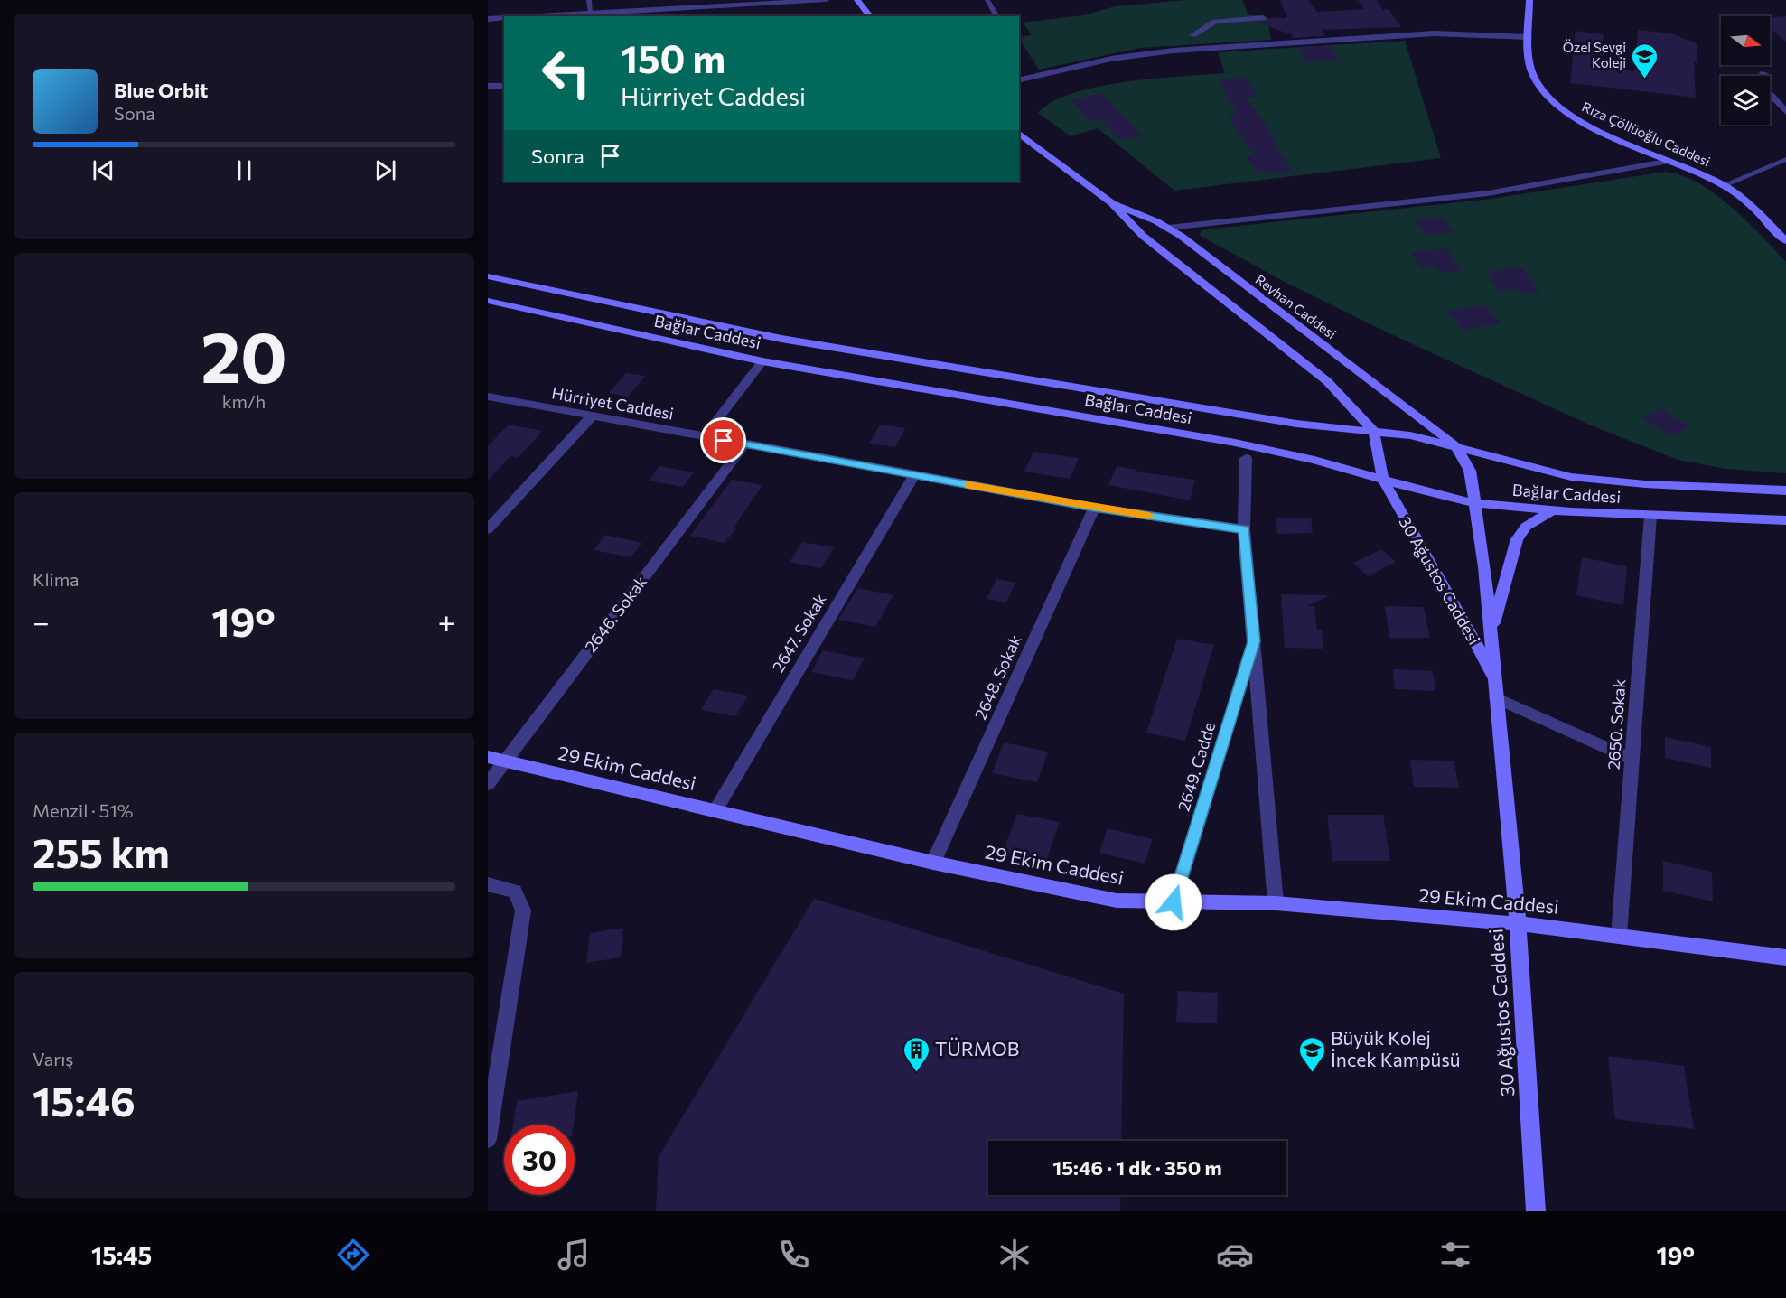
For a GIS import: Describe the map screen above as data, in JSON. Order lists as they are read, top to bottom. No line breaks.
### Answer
{"streets":{"street":["Rıza Çöllüoğlu Caddesi","Reyhan Caddesi","Bağlar Caddesi","Hürriyet Caddesi","30 Ağustos Caddesi","2646. Sokak","2647. Sokak","2648. Sokak","2650. Sokak","2649. Cadde","29 Ekim Caddesi"]},"crossings":[["Reyhan Caddesi","Bağlar Caddesi"],["Reyhan Caddesi","30 Ağustos Caddesi"],["Bağlar Caddesi","30 Ağustos Caddesi"],["Bağlar Caddesi","2650. Sokak"],["Hürriyet Caddesi","2646. Sokak"],["Hürriyet Caddesi","2647. Sokak"],["Hürriyet Caddesi","2648. Sokak"],["Hürriyet Caddesi","2649. Cadde"],["30 Ağustos Caddesi","29 Ekim Caddesi"],["2646. Sokak","29 Ekim Caddesi"],["2647. Sokak","29 Ekim Caddesi"],["2648. Sokak","29 Ekim Caddesi"],["2650. Sokak","29 Ekim Caddesi"],["2649. Cadde","29 Ekim Caddesi"]],"places":{"school or university":["Özel Sevgi Koleji","Büyük Kolej İncek Kampüsü"],"building":["TÜRMOB"]},"north":"right","page":{"turn":["150 m","Hürriyet Caddesi"],"song":["Blue Orbit","Sona"],"then":"Sonra","tile":[["20","km/h"],"Klima",["Menzil · 51%","255 km"],["Varış","15:46"]],"heat":["−","19°","+"],"limit":"30","trip":"15:46 · 1 dk · 350 m","tabs":["15:45","19°"]}}
